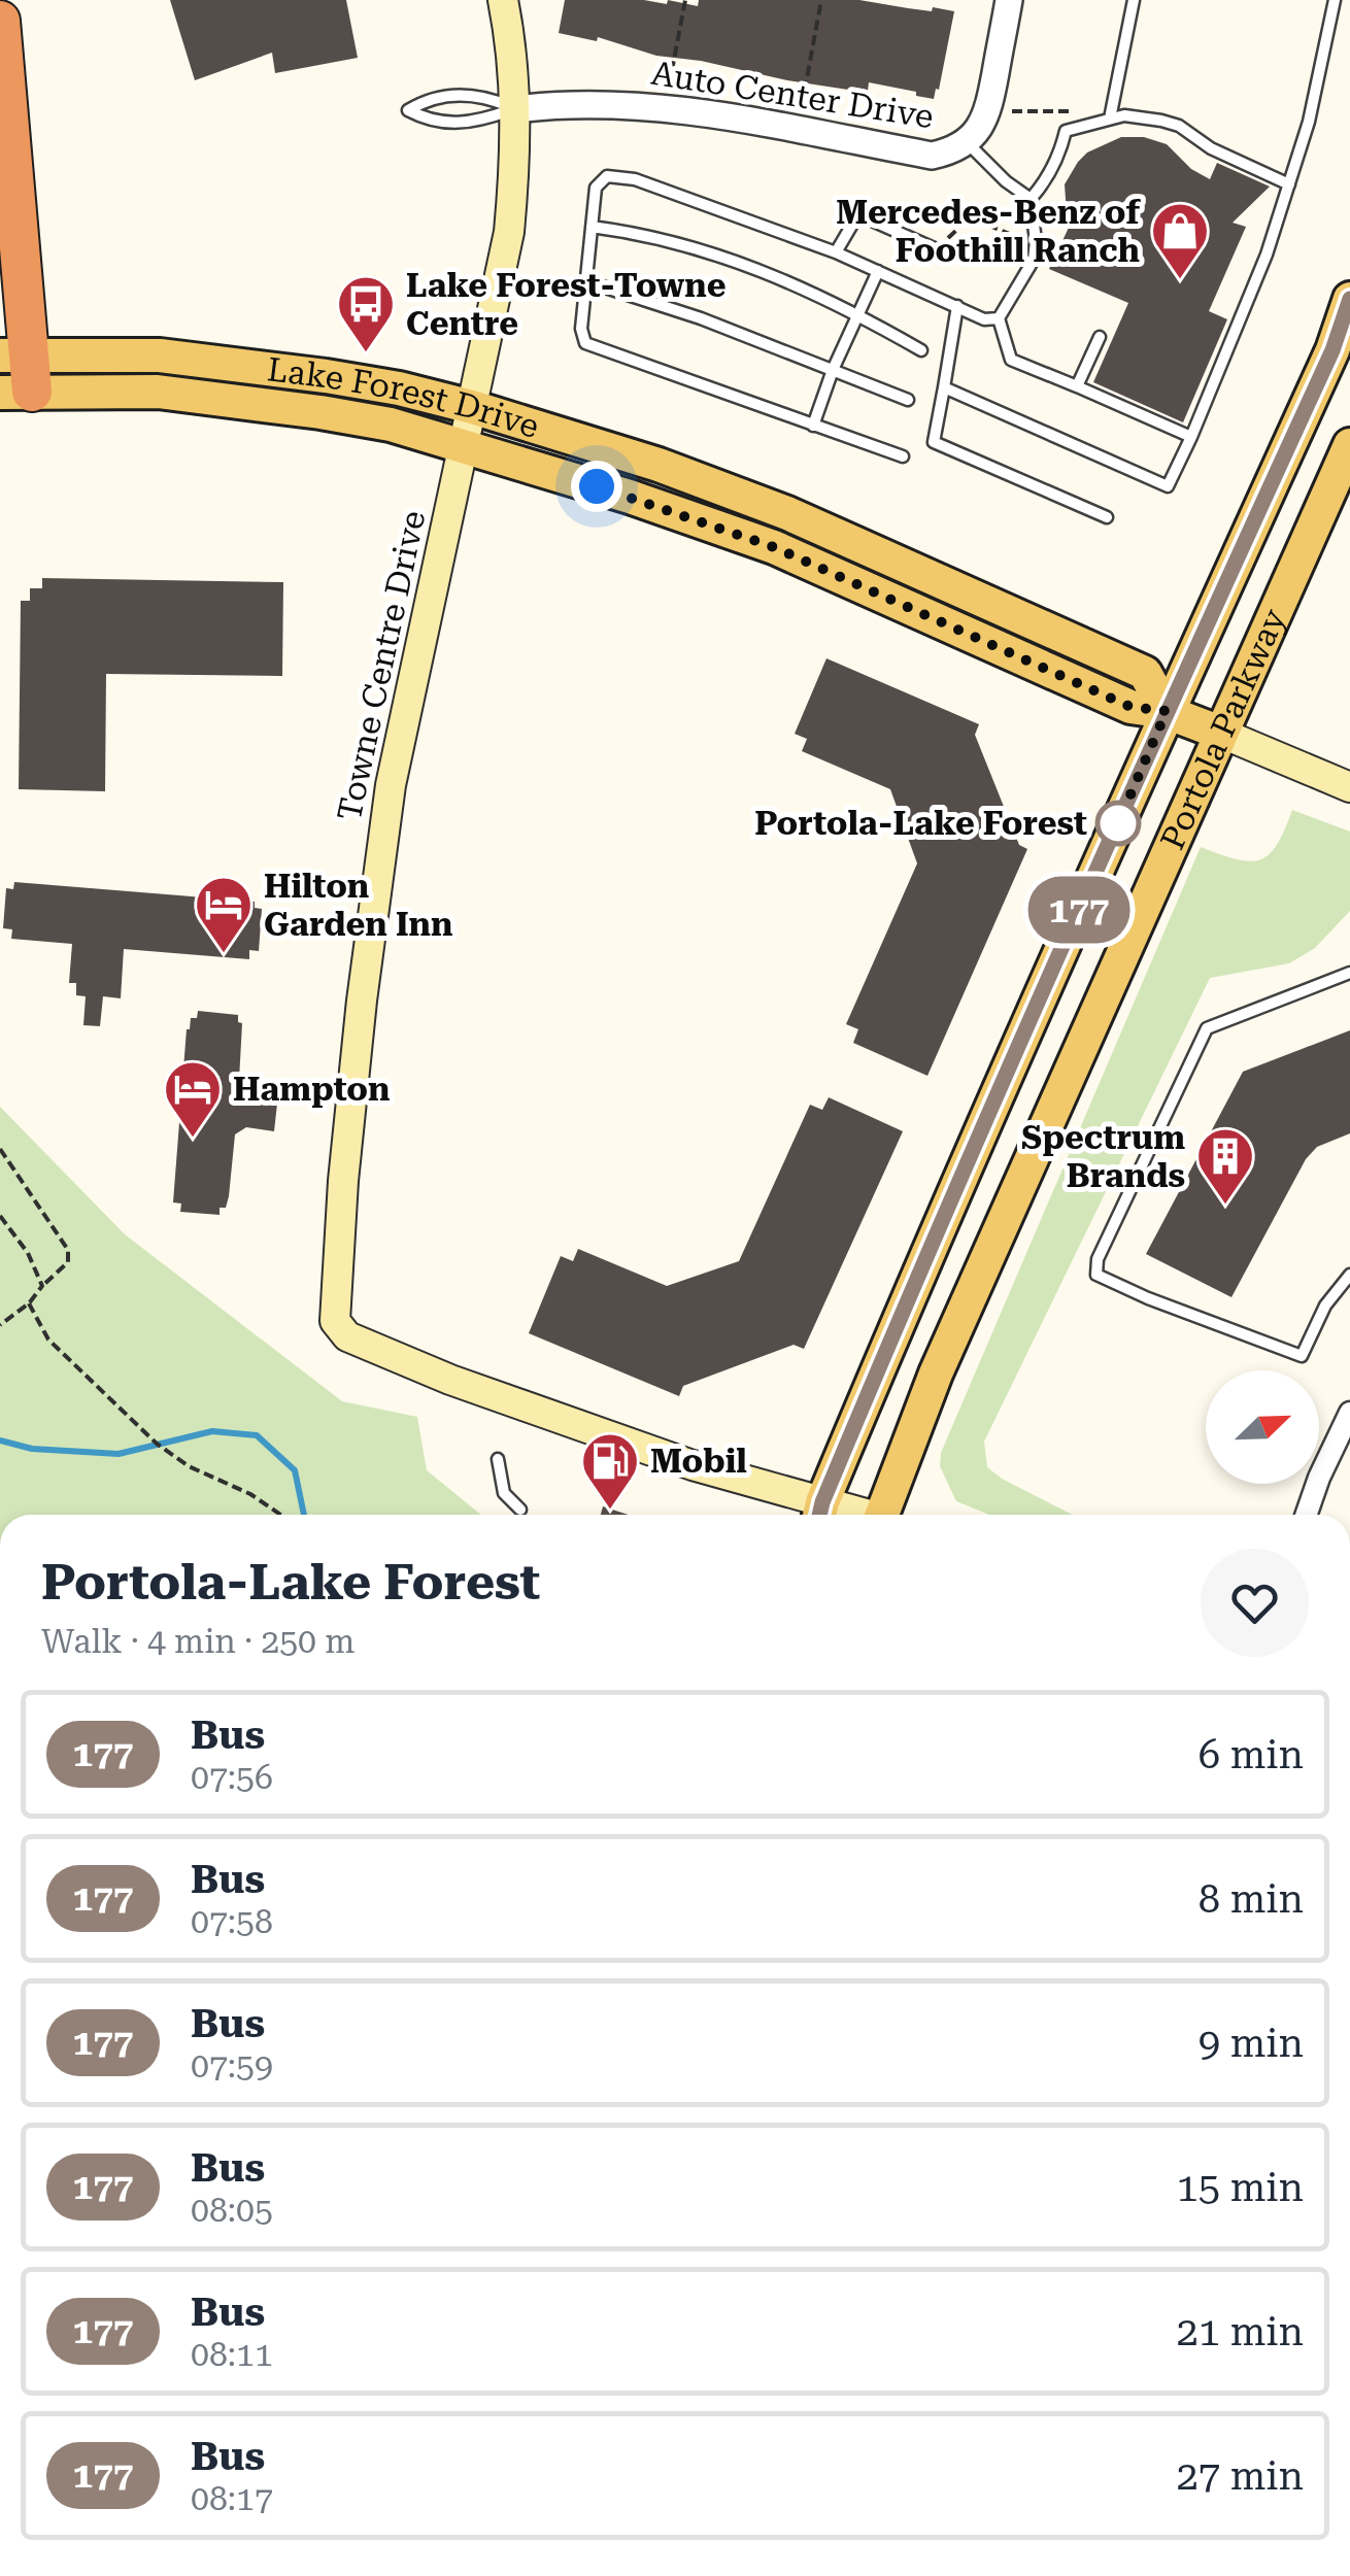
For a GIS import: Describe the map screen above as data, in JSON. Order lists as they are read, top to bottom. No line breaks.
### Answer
{"streets":{"main road":["Lake Forest Drive","Towne Centre Drive","Portola Parkway"],"street":["Auto Center Drive"]},"crossings":[["Auto Center Drive","Towne Centre Drive"],["Lake Forest Drive","Towne Centre Drive"],["Lake Forest Drive","Portola Parkway"],["Towne Centre Drive","Portola Parkway"]],"places":{"shop":["Mercedes-Benz of Foothill Ranch"],"bus stop":["Lake Forest-Towne Centre"],"other":["Portola-Lake Forest"],"hotel":["Hilton Garden Inn","Hampton"],"building":["Spectrum Brands"],"fuel station":["Mobil"]},"lines":["bus line 177"],"north":"top right","page":{"on_map":"177","heading":["Portola-Lake Forest","Walk · 4 min · 250 m"],"list":[{"mark":"177","name":"Bus","note":"07:56","value":"6 min"},{"mark":"177","name":"Bus","note":"07:58","value":"8 min"},{"mark":"177","name":"Bus","note":"07:59","value":"9 min"},{"mark":"177","name":"Bus","note":"08:05","value":"15 min"},{"mark":"177","name":"Bus","note":"08:11","value":"21 min"},{"mark":"177","name":"Bus","note":"08:17","value":"27 min"}]}}
